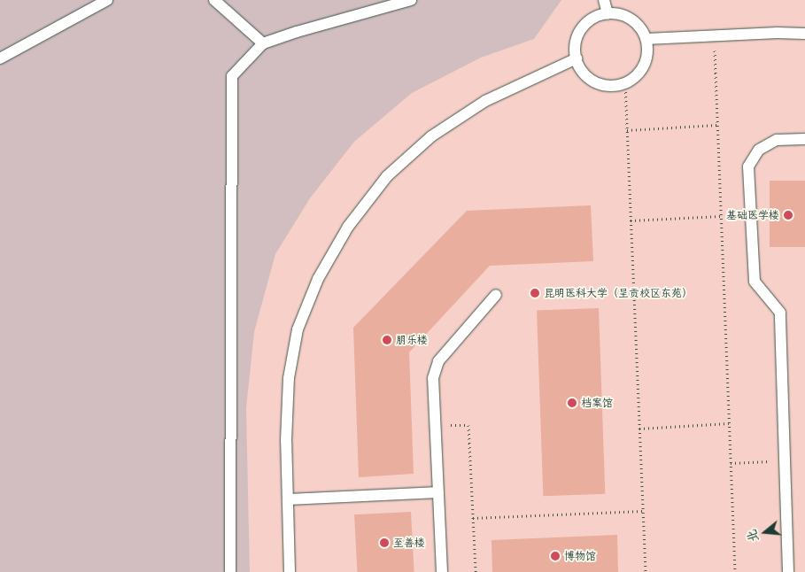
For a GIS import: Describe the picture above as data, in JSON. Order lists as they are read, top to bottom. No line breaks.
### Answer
{"places":["基础医学楼","昆明医科大学（呈贡校区东苑）","朋乐楼","档案馆","至善楼","博物馆"],"north":"left"}
